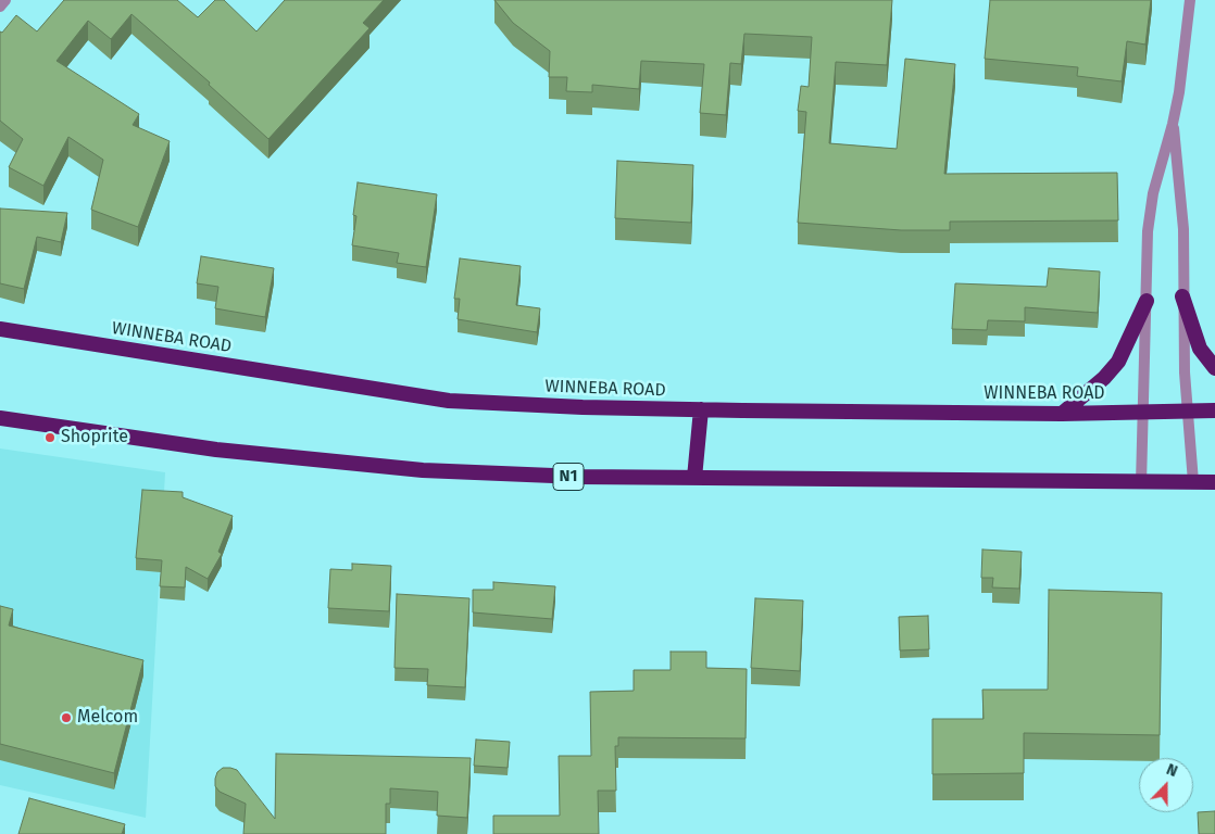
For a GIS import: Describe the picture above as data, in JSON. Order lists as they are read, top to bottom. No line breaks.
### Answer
{"streets":{"highway":["WINNEBA ROAD","N1"]},"places":["Shoprite","Melcom"],"north":"top"}
